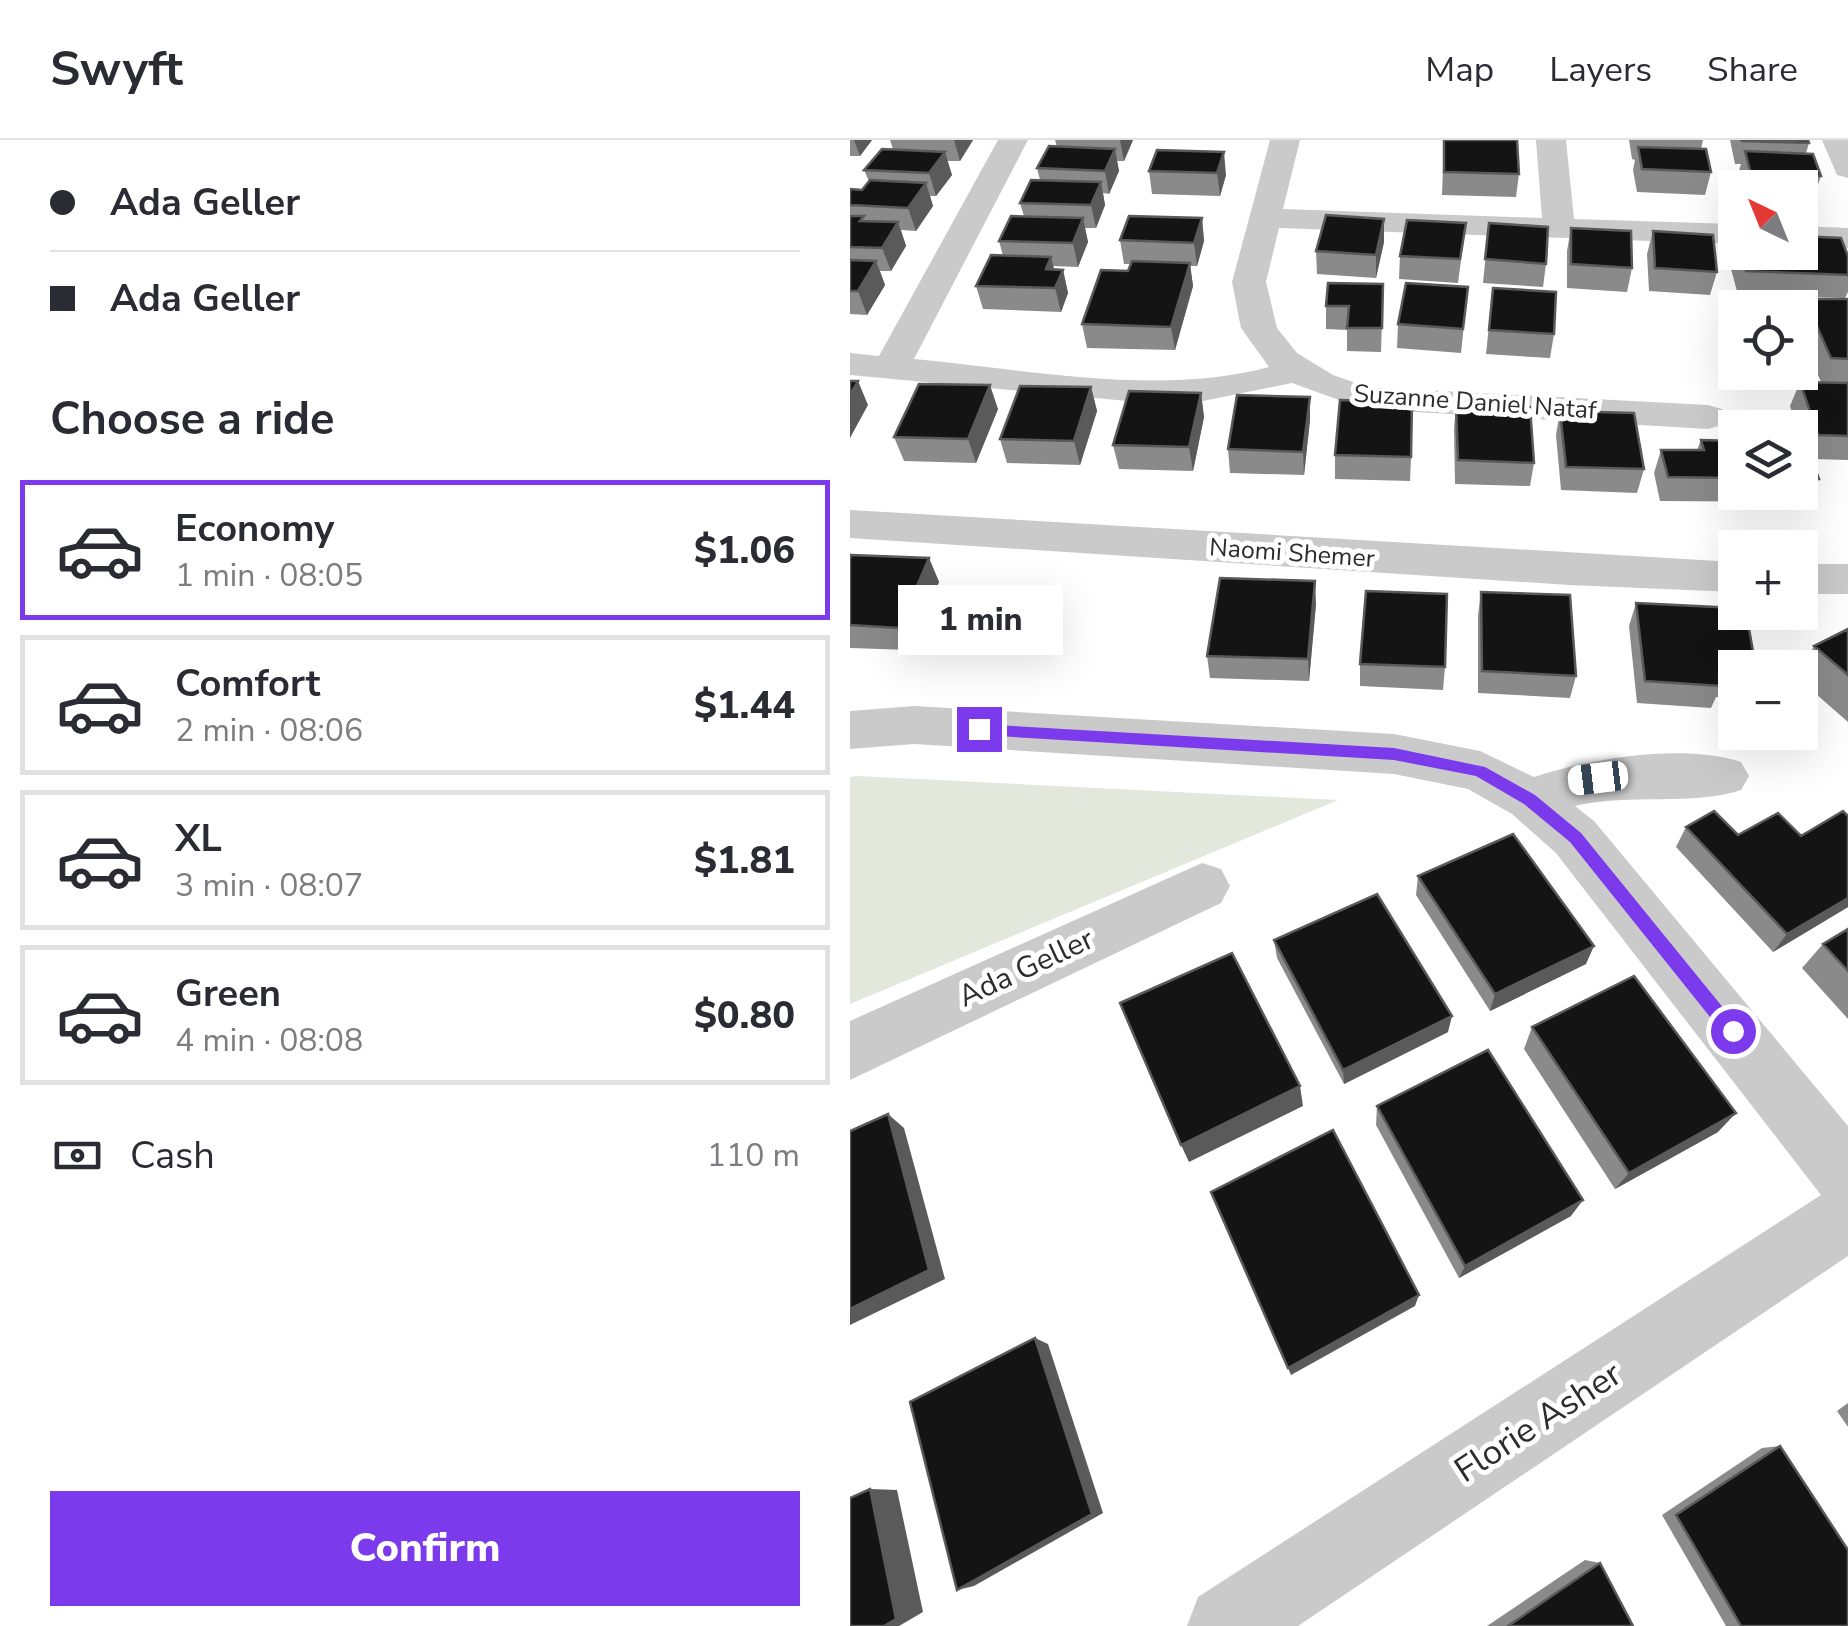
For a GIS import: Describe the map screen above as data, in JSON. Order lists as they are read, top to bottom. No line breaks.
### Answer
{"streets":{"street":["Suzanne Daniel Nataf","Naomi Shemer","Ada Geller","Florie Asher"]},"north":"top left","page":{"header":"Swyft","nav":["Map","Layers","Share"],"banner":["Ada Geller","Ada Geller"],"map_buttons":["+","−"],"heading":"Choose a ride","list":[{"name":"Economy","note":"1 min · 08:05","value":"$1.06"},{"name":"Comfort","note":"2 min · 08:06","value":"$1.44"},{"name":"XL","note":"3 min · 08:07","value":"$1.81"},{"name":"Green","note":"4 min · 08:08","value":"$0.80"}],"bubble":"1 min","pay":["Cash","110 m"],"buttons":"Confirm"}}
